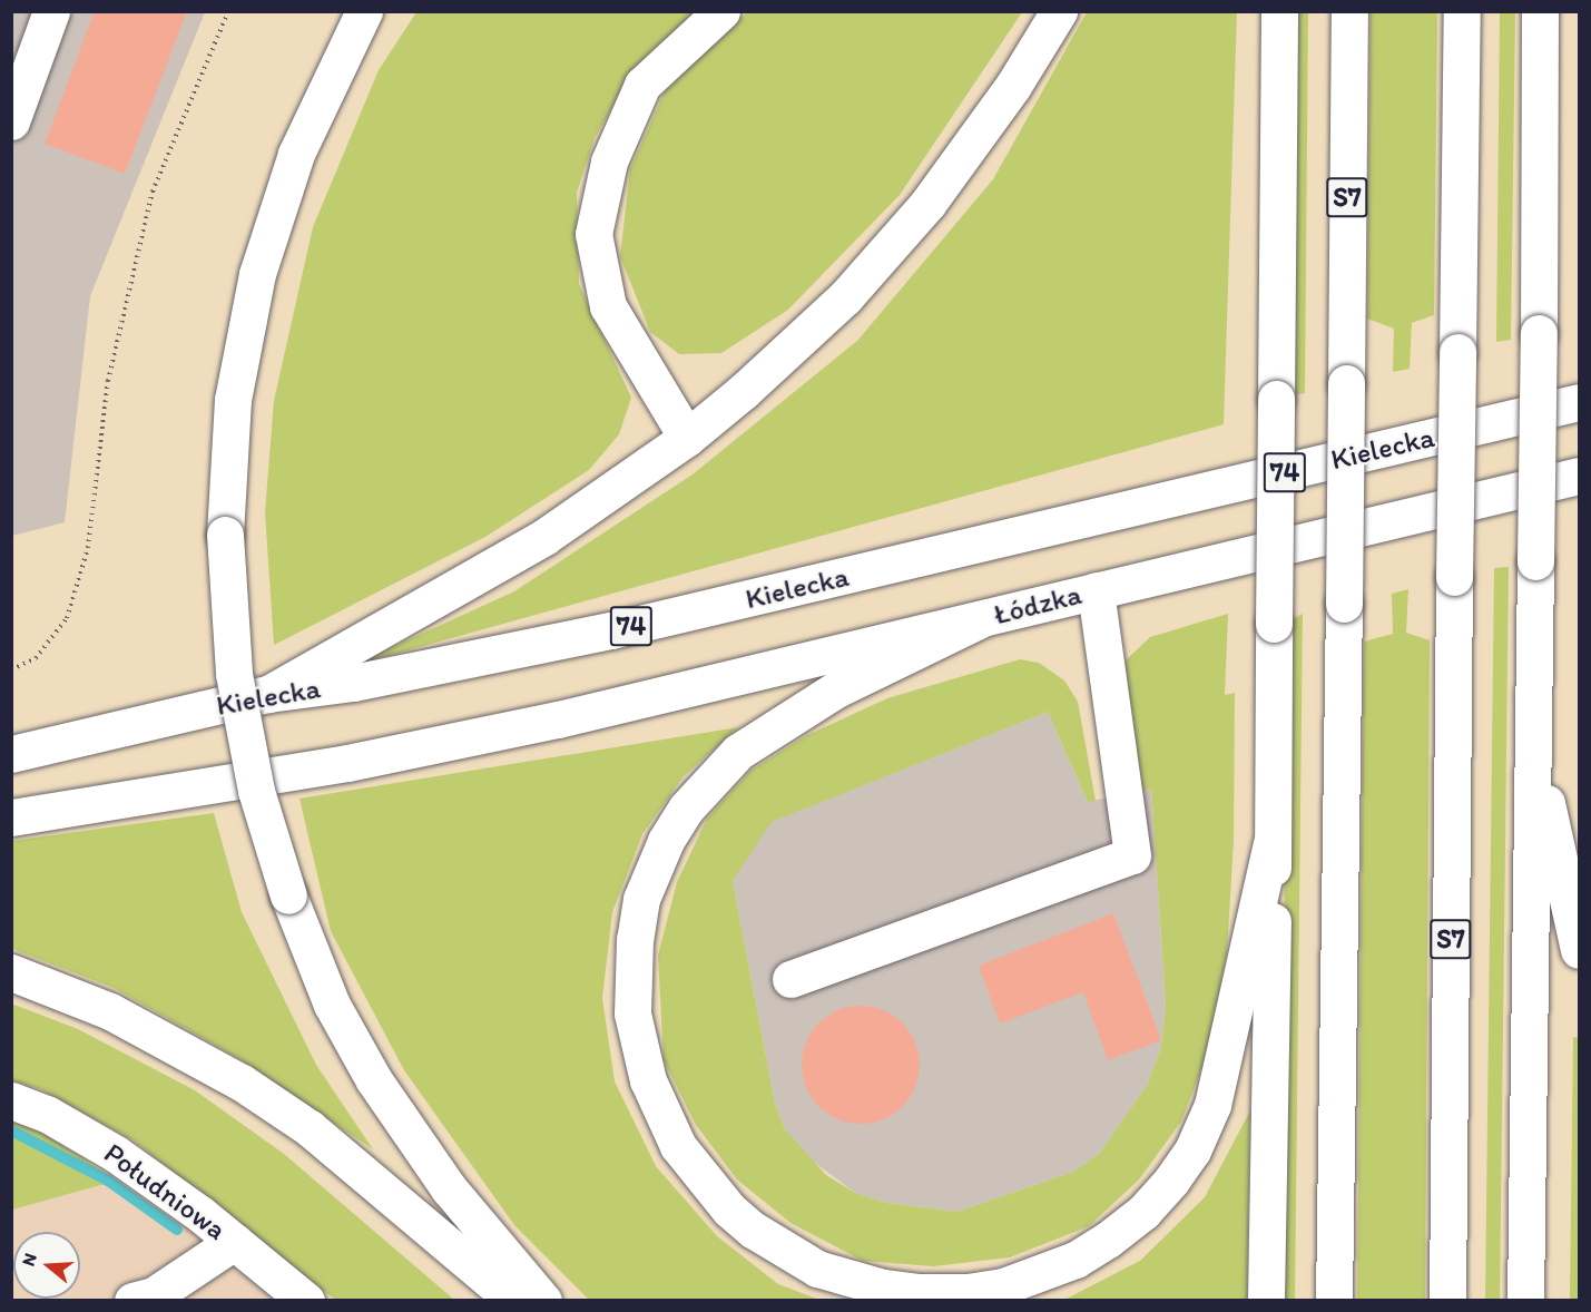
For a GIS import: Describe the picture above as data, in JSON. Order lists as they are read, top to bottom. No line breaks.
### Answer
{"streets":{"main road":["S7","Kielecka","74","Łódzka","Południowa"]},"north":"left"}
